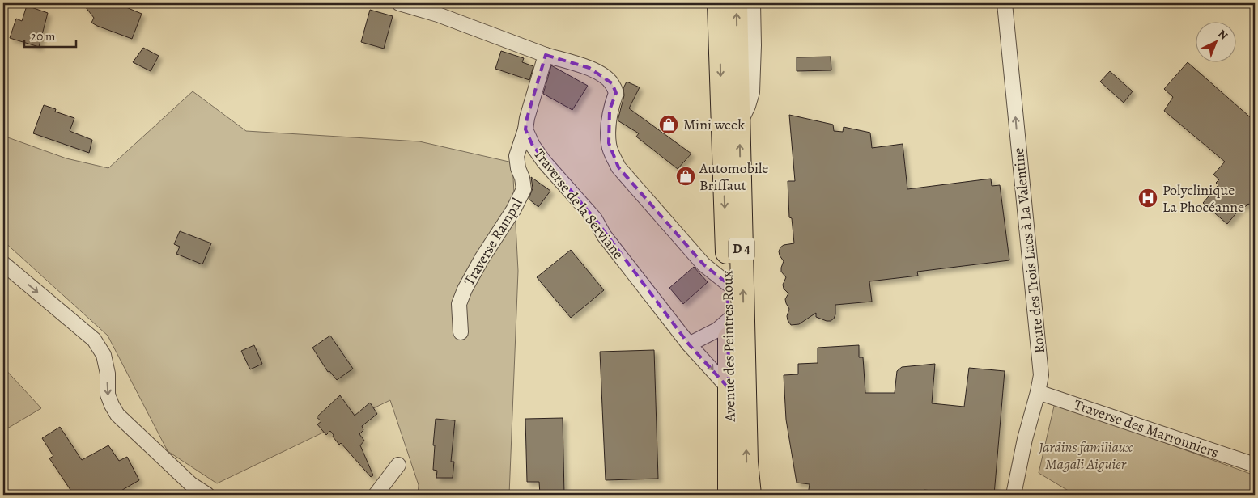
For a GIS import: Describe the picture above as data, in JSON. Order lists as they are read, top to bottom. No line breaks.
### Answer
{"streets":{"main road":["D 4","Avenue des Peintres Roux"],"street":["Traverse de la Serviane","Traverse Rampal","Route des Trois Lucs à La Valentine","Traverse des Marronniers"]},"crossings":[["Traverse de la Serviane","Traverse Rampal"],["Traverse de la Serviane","Avenue des Peintres Roux"],["Route des Trois Lucs à La Valentine","Traverse des Marronniers"]],"one_way":["Route des Trois Lucs à La Valentine"],"parks":["Jardins familiaux Magali Aiguier"],"places":{"shop":["Mini week","Automobile Briffaut"],"hospital":["Polyclinique La Phocéanne"]},"scale_bar":"20 m","north":"top right"}
